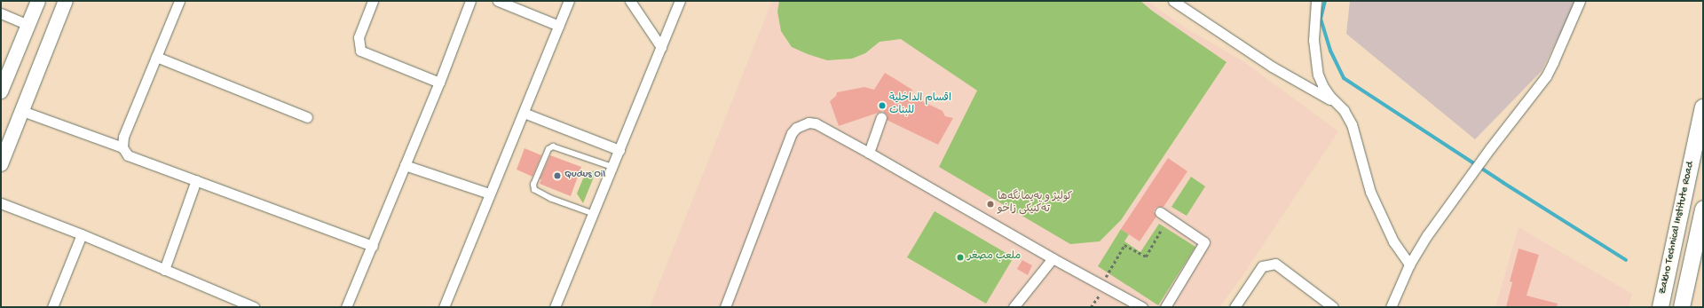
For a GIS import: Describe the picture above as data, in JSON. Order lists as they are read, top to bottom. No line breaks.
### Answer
{"streets":{"main road":["Zakho Technical Institute Road"]},"places":["اقسام الداخلیة للبنات","Qudus Oil","كوليژ و په‌يمانگه‌ها ته‌كنيكى زاخو","ملعب مصغر"]}
